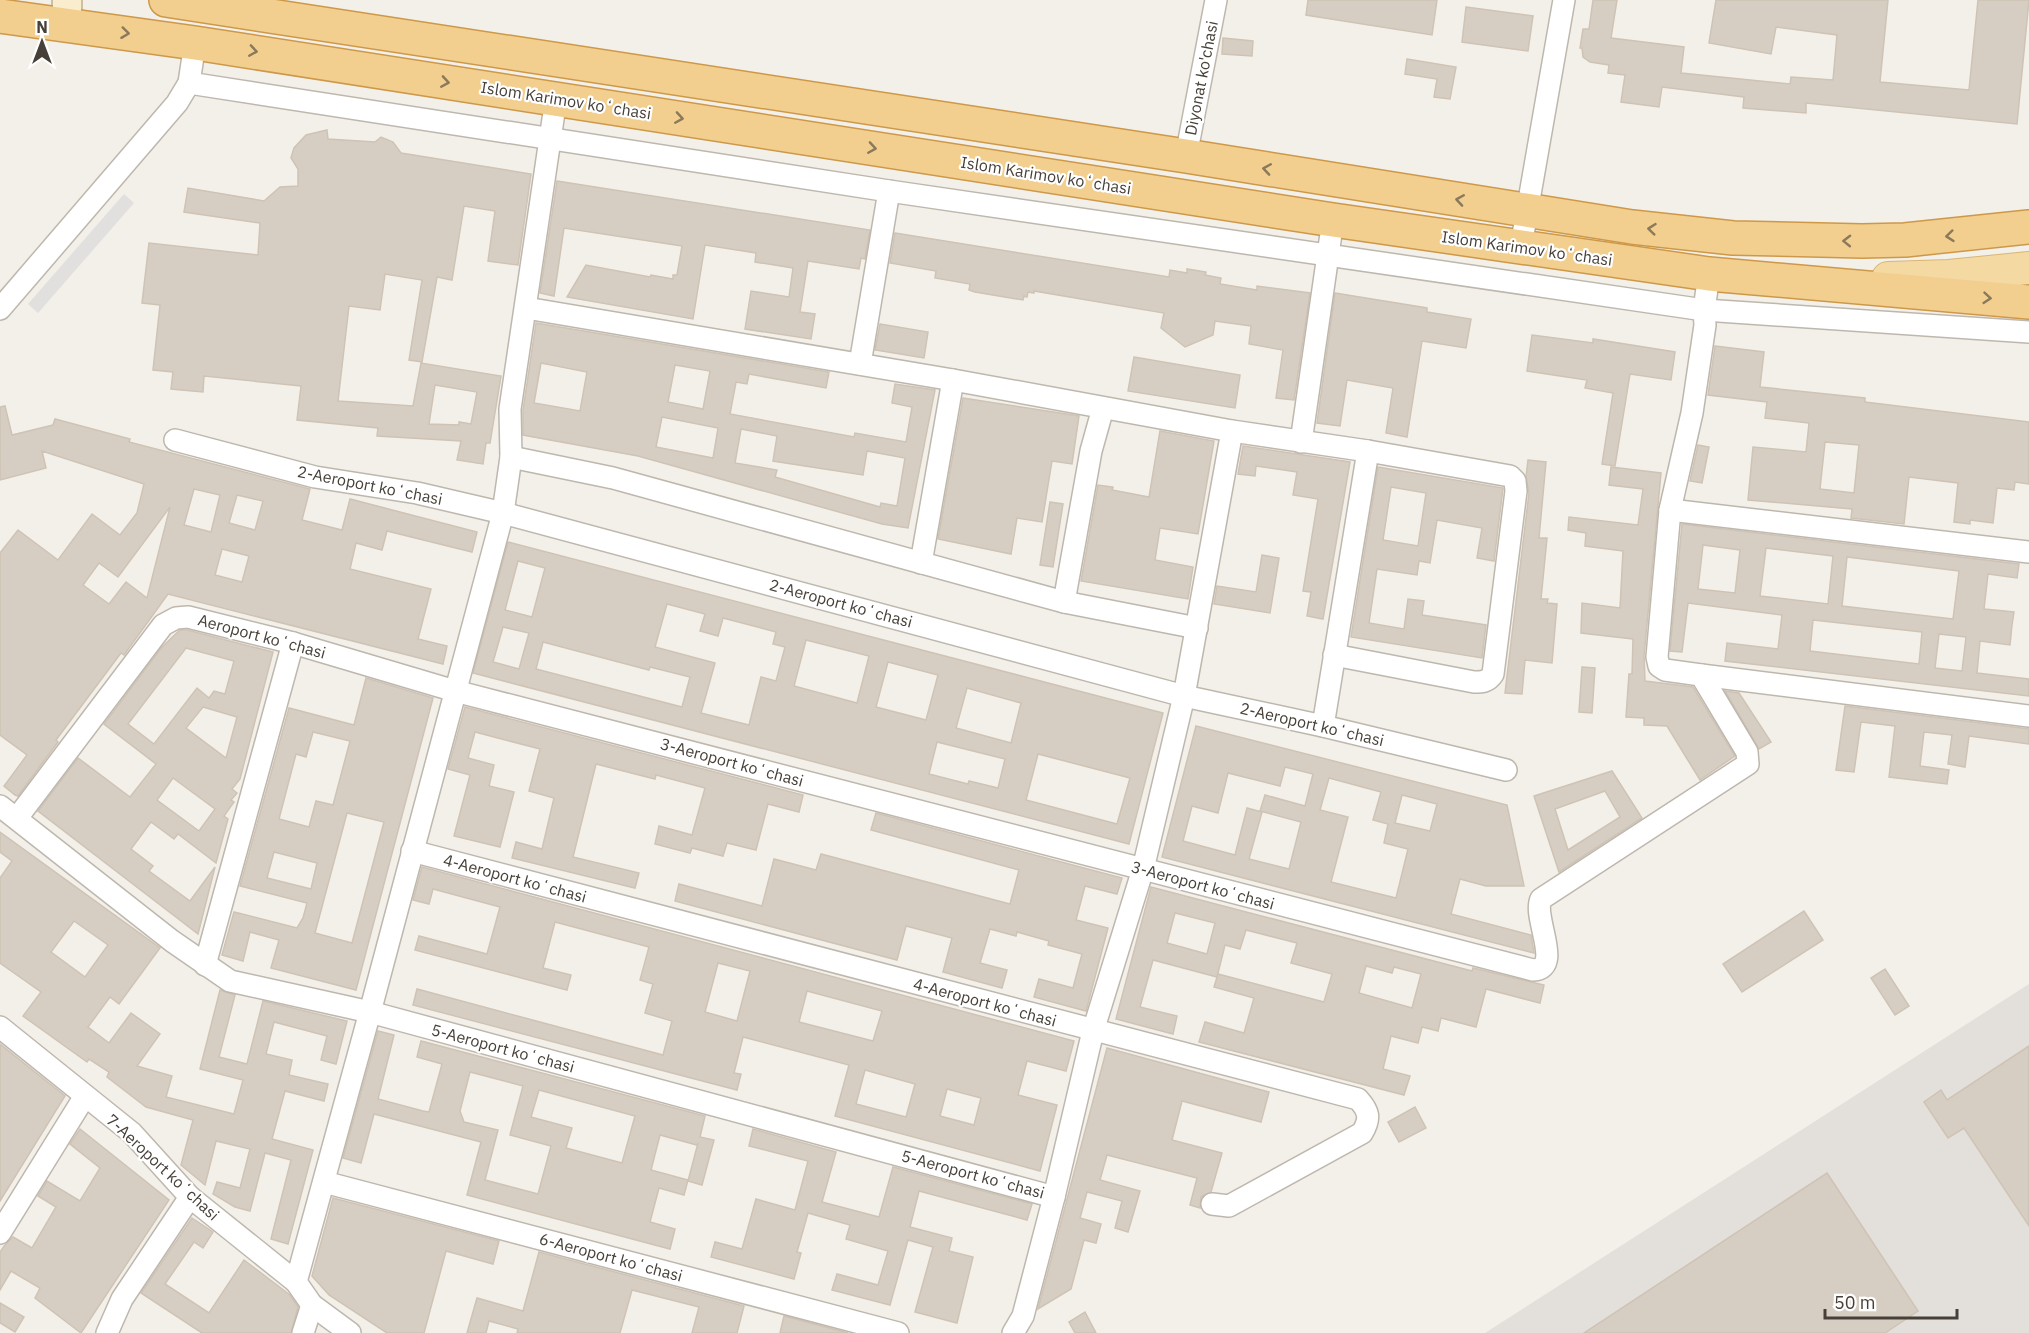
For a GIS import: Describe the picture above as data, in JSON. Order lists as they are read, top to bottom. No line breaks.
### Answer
{"streets":{"highway":["Islom Karimov koʻchasi"],"street":["Diyonat ko'chasi","2-Aeroport koʻchasi","Aeroport koʻchasi","3-Aeroport koʻchasi","4-Aeroport koʻchasi","5-Aeroport koʻchasi","7-Aeroport koʻchasi","6-Aeroport koʻchasi"]},"crossings":[["Aeroport koʻchasi","3-Aeroport koʻchasi"],["Aeroport koʻchasi","5-Aeroport koʻchasi"]],"scale_bar":"50 m","north":"top"}
